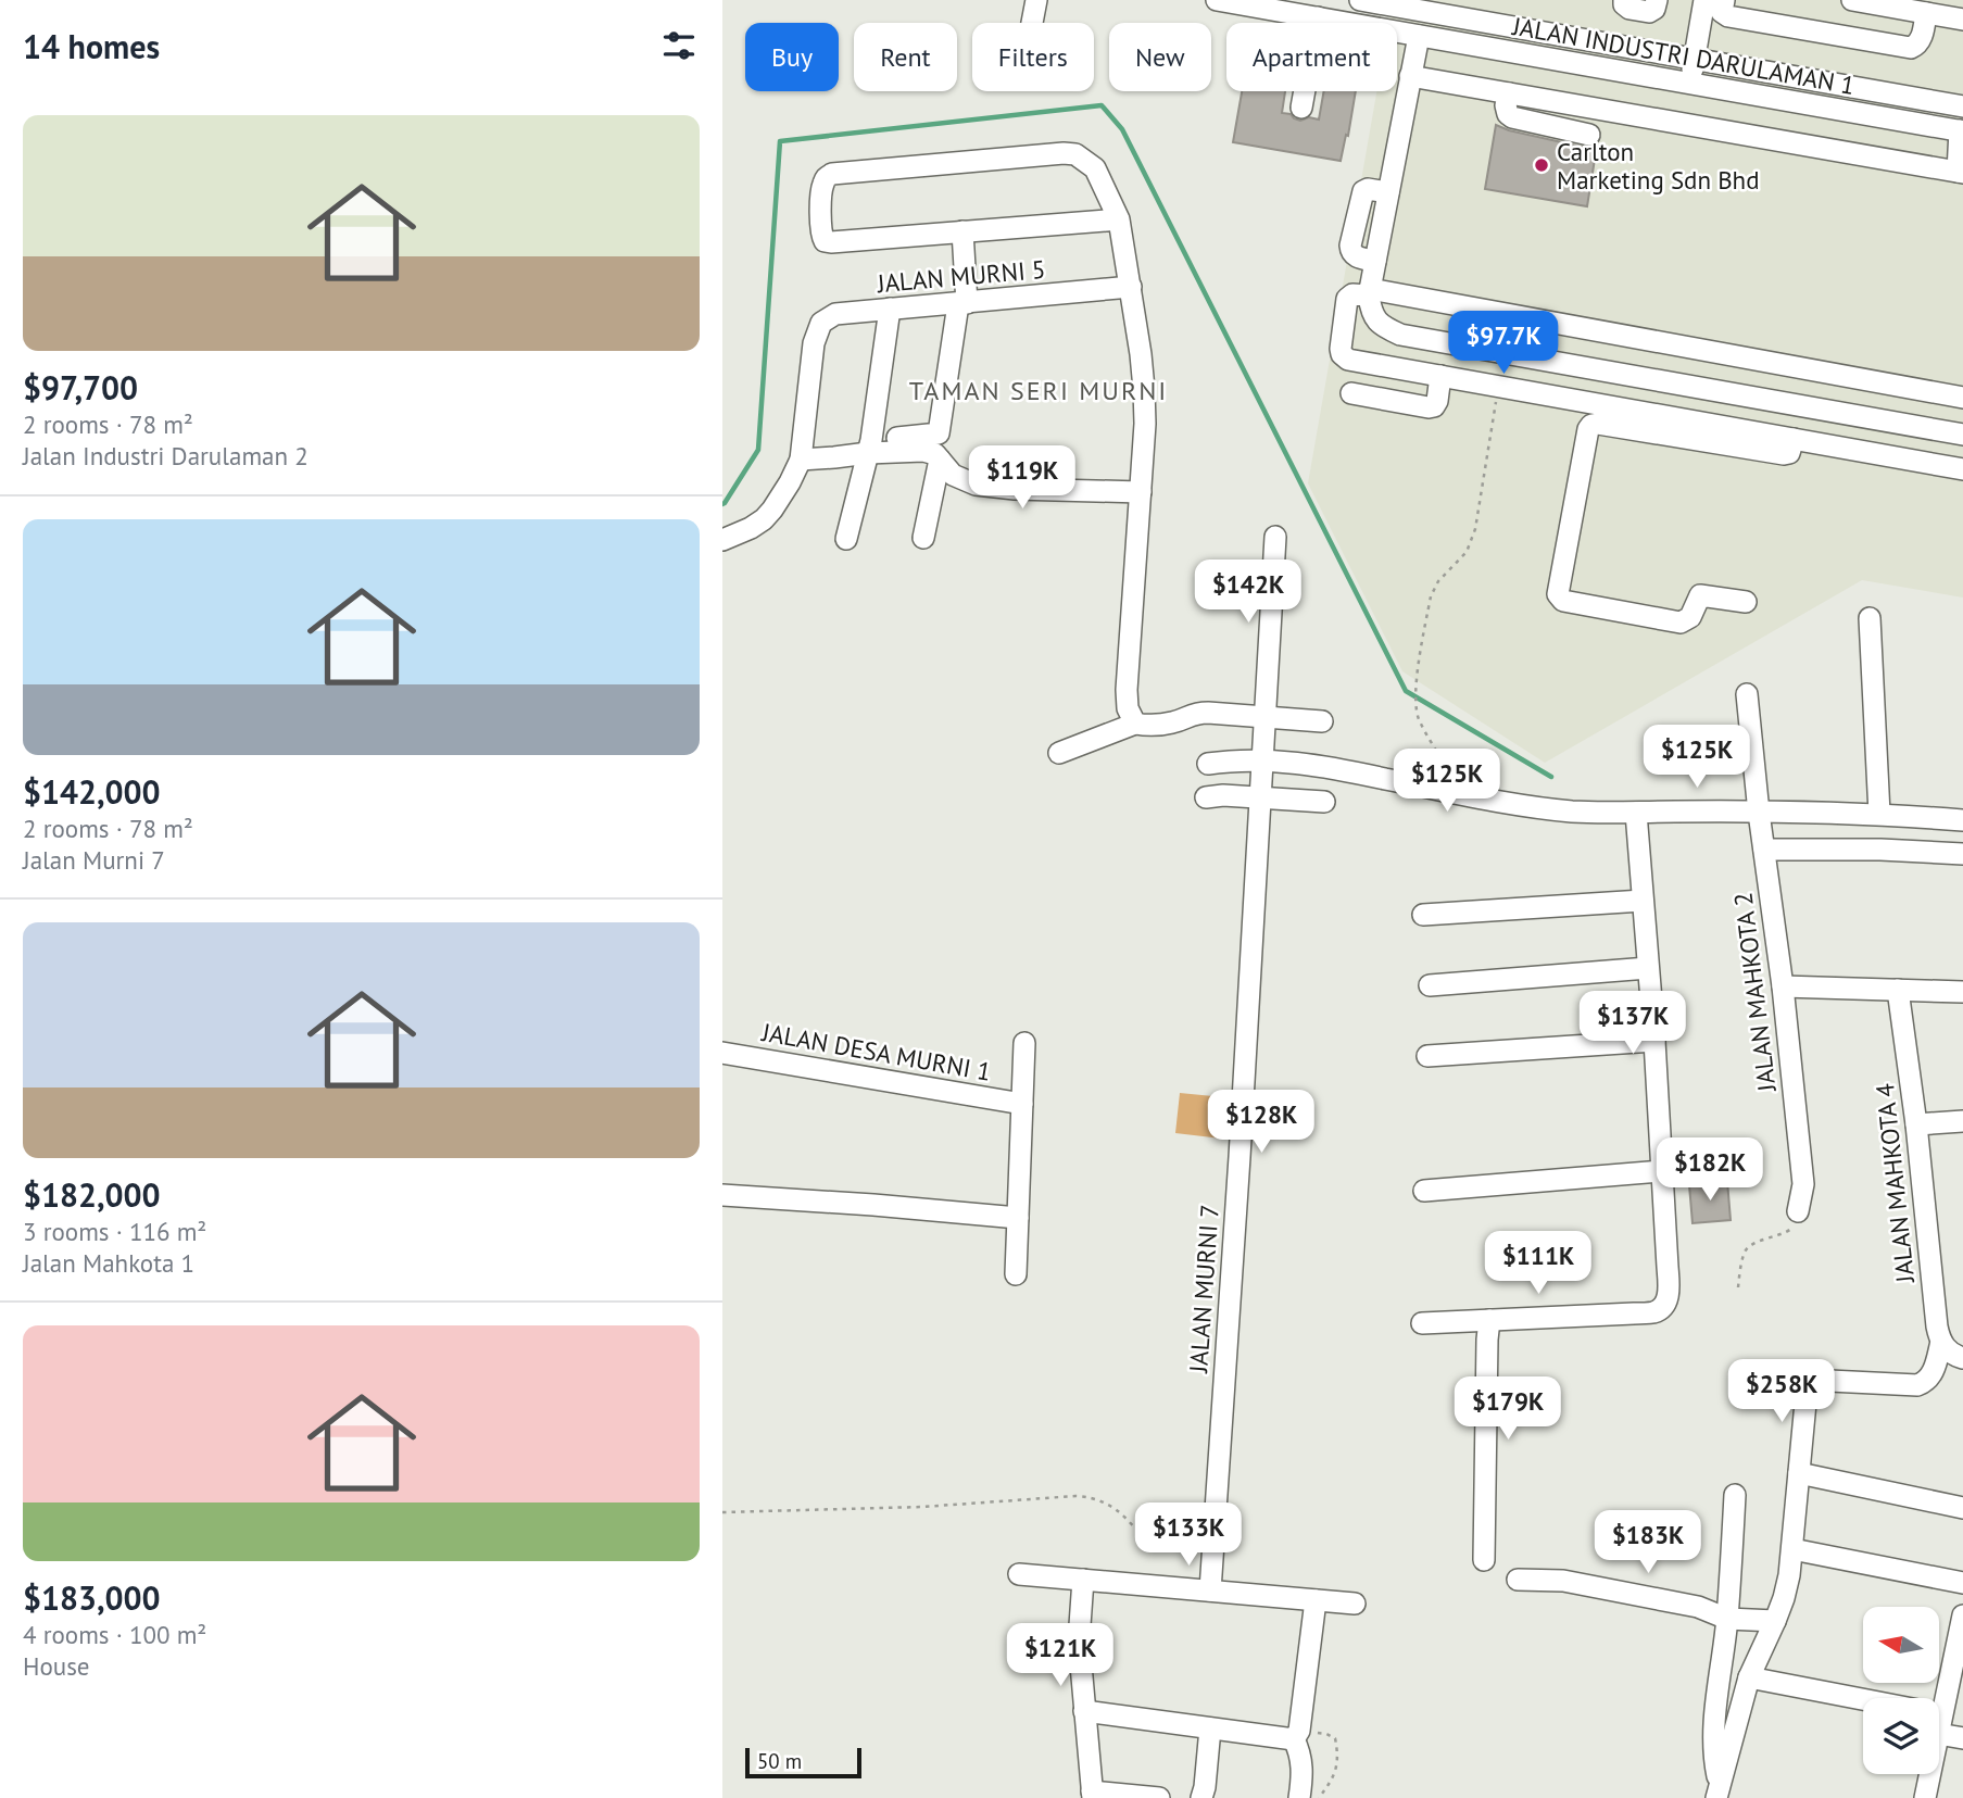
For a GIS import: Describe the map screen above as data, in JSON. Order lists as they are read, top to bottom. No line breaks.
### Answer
{"streets":{"street":["JALAN INDUSTRI DARULAMAN 1","JALAN MURNI 5","JALAN MAHKOTA 2","JALAN DESA MURNI 1","JALAN MAHKOTA 4","JALAN MURNI 7"]},"districts":["TAMAN SERI MURNI"],"places":["Carlton Marketing Sdn Bhd"],"scale_bar":"50 m","north":"left","page":{"heading":"14 homes","chip":["Buy","Rent","Filters","New","Apartment"],"list":[{"name":"$97,700","note":"2 rooms · 78 m² · Jalan Industri Darulaman 2"},{"name":"$142,000","note":"2 rooms · 78 m² · Jalan Murni 7"},{"name":"$182,000","note":"3 rooms · 116 m² · Jalan Mahkota 1"},{"name":"$183,000","note":"4 rooms · 100 m² · House"}],"price":["$97.7K","$119K","$142K","$125K","$125K","$137K","$128K","$182K","$111K","$258K","$179K","$133K","$183K","$121K"],"scale":"50 m"}}
